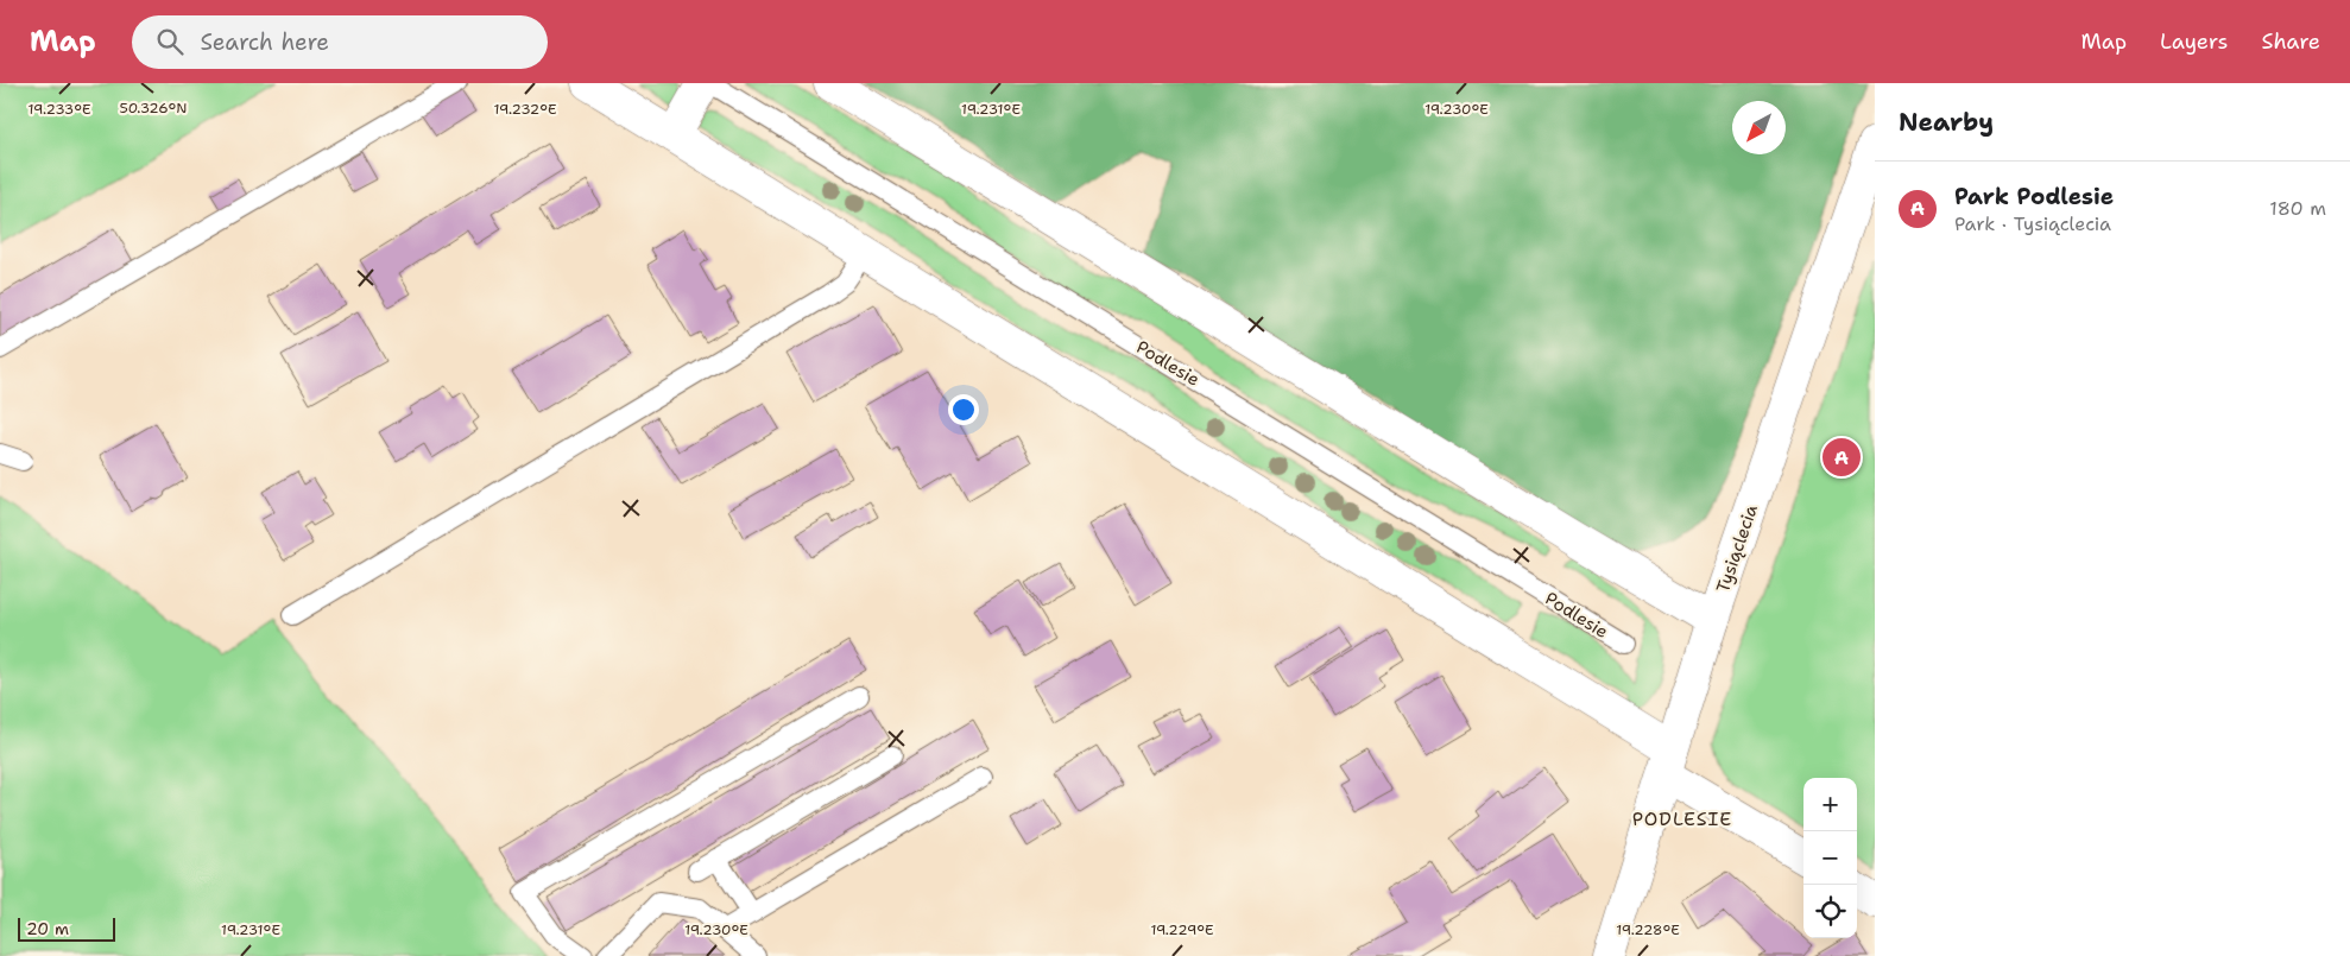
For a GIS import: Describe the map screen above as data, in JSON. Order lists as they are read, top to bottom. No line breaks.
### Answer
{"streets":{"street":["Tysiąclecia"],"lane":["Podlesie"]},"districts":["PODLESIE"],"scale_bar":"20 m","north":"bottom left","page":{"header":"Map","search":"Search here","nav":["Map","Layers","Share"],"heading":"Nearby","list":[{"mark":"A","name":"Park Podlesie","note":"Park · Tysiąclecia","value":"180 m"}],"pins":"A","map_buttons":["+","−"],"scale":"20 m"},"coordinates":["50.326°N","19.233°E","19.232°E","19.231°E","19.230°E","19.229°E","19.228°E"]}
